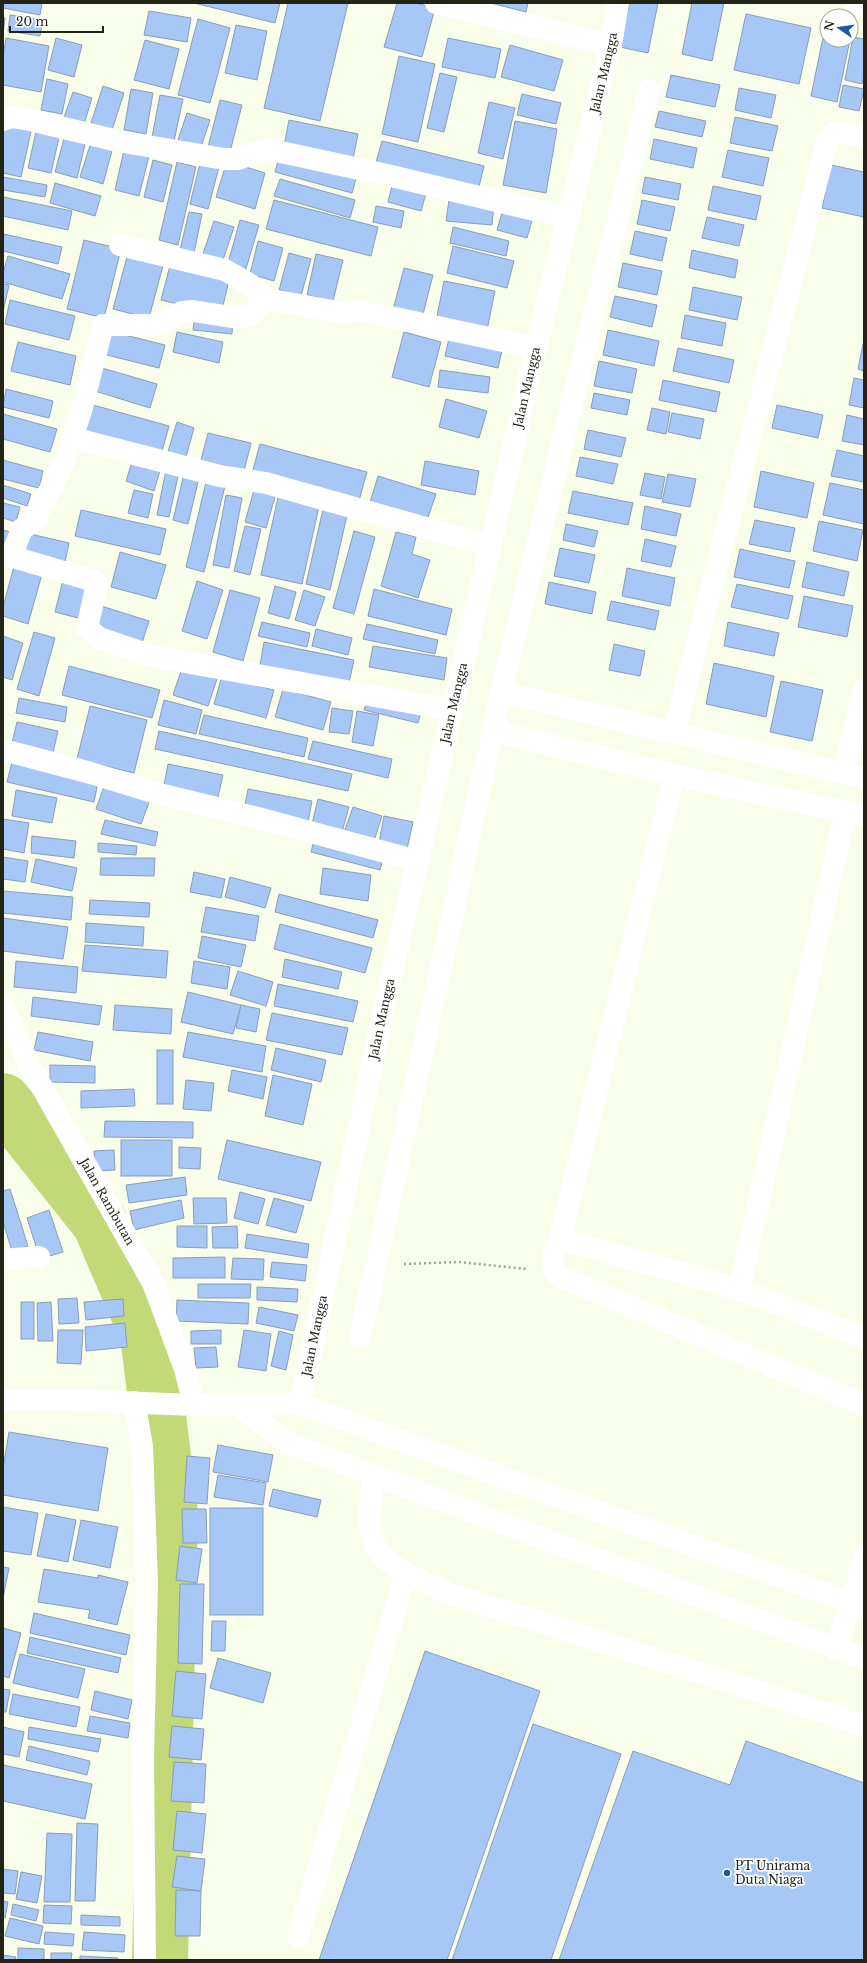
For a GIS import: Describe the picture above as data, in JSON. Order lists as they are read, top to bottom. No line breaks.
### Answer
{"streets":{"street":["Jalan Mangga","Jalan Rambutan"]},"places":["PT Unirama Duta Niaga"],"scale_bar":"20 m","north":"left"}
